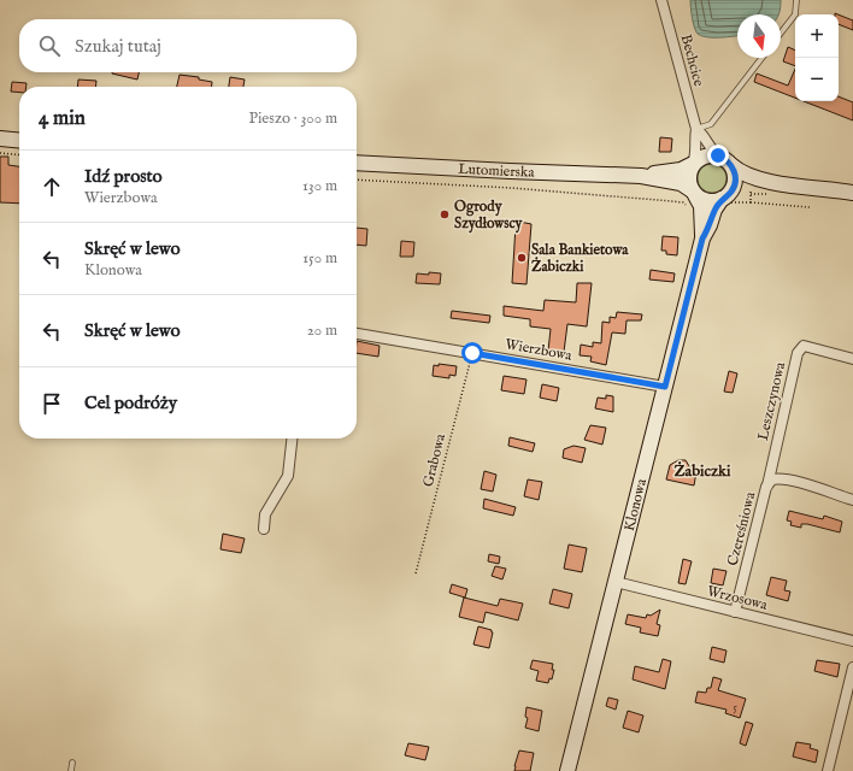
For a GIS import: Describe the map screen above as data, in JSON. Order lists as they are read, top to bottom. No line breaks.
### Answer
{"streets":{"main road":["Lutomierska","Klonowa"],"street":["Bechcice","Wierzbowa","Leszczynowa","Czereśniowa","Wrzosowa"],"path":["Grabowa"]},"crossings":[["Bechcice","Lutomierska"],["Bechcice","Klonowa"],["Lutomierska","Klonowa"],["Wierzbowa","Grabowa"],["Wierzbowa","Klonowa"],["Leszczynowa","Czereśniowa"],["Klonowa","Wrzosowa"],["Czereśniowa","Wrzosowa"]],"districts":["Żabiczki"],"places":["Ogrody Szydłowscy","Sala Bankietowa Żabiczki"],"house_numbers":["5"],"north":"bottom","page":{"map_buttons":["+","−"],"search":"Szukaj tutaj","heading":["4 min","Pieszo · 300 m"],"list":[["Idź prosto","Wierzbowa","130 m"],["Skręć w lewo","Klonowa","150 m"],["Skręć w lewo","20 m"],"Cel podróży"]}}
